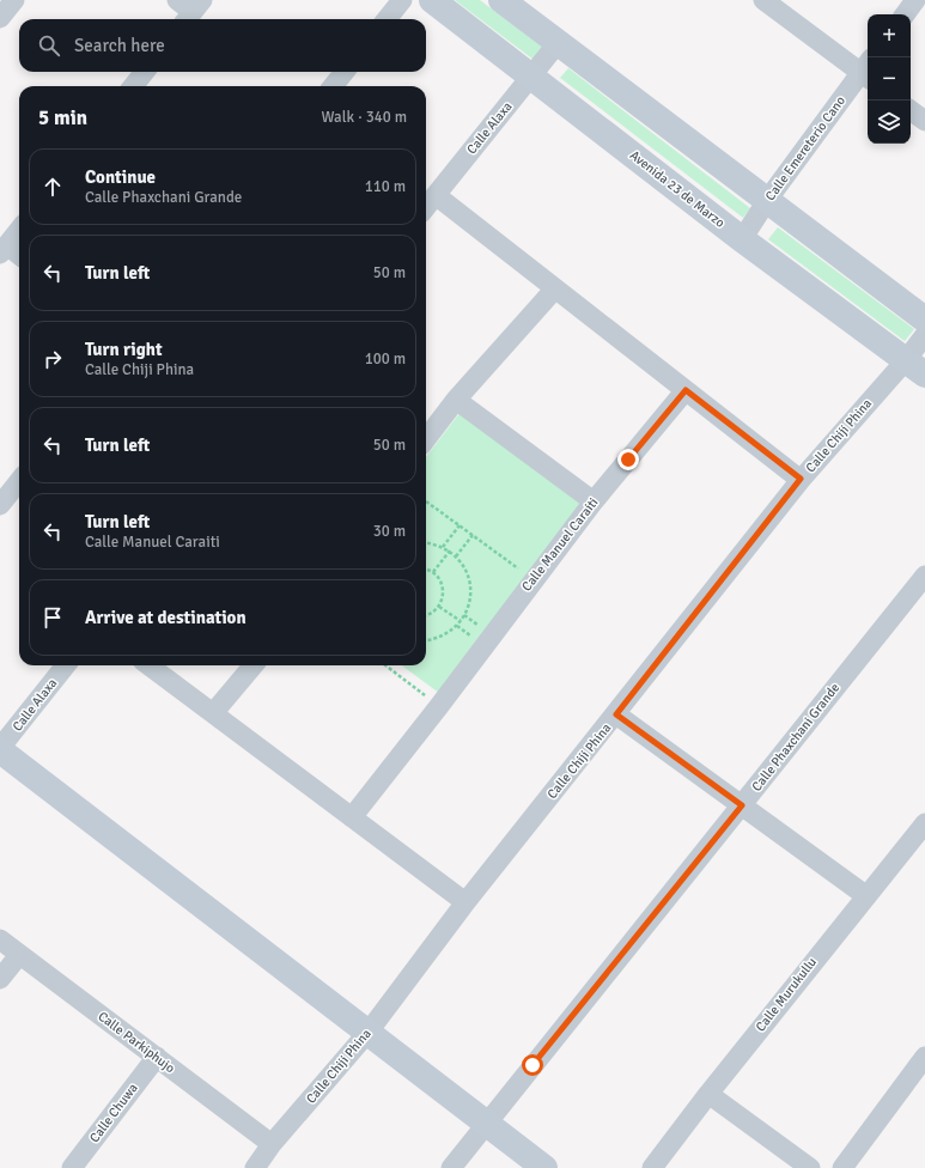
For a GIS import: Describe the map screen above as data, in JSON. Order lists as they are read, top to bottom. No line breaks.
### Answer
{"streets":{"street":["Calle Alaxa","Calle Emereterio Cano","Avenida 23 de Marzo","Calle Chiji Phina","Calle Manuel Caraiti","Calle Phaxchani Grande","Calle Murukullu","Calle Parkiphujo","Calle Chuwa"]},"crossings":[["Calle Alaxa","Avenida 23 de Marzo"],["Calle Emereterio Cano","Avenida 23 de Marzo"],["Avenida 23 de Marzo","Calle Chiji Phina"],["Calle Chiji Phina","Calle Parkiphujo"],["Calle Parkiphujo","Calle Chuwa"]],"page":{"map_buttons":["+","−"],"search":"Search here","heading":["5 min","Walk · 340 m"],"list":[["Continue","Calle Phaxchani Grande","110 m"],["Turn left","50 m"],["Turn right","Calle Chiji Phina","100 m"],["Turn left","50 m"],["Turn left","Calle Manuel Caraiti","30 m"],"Arrive at destination"]}}
